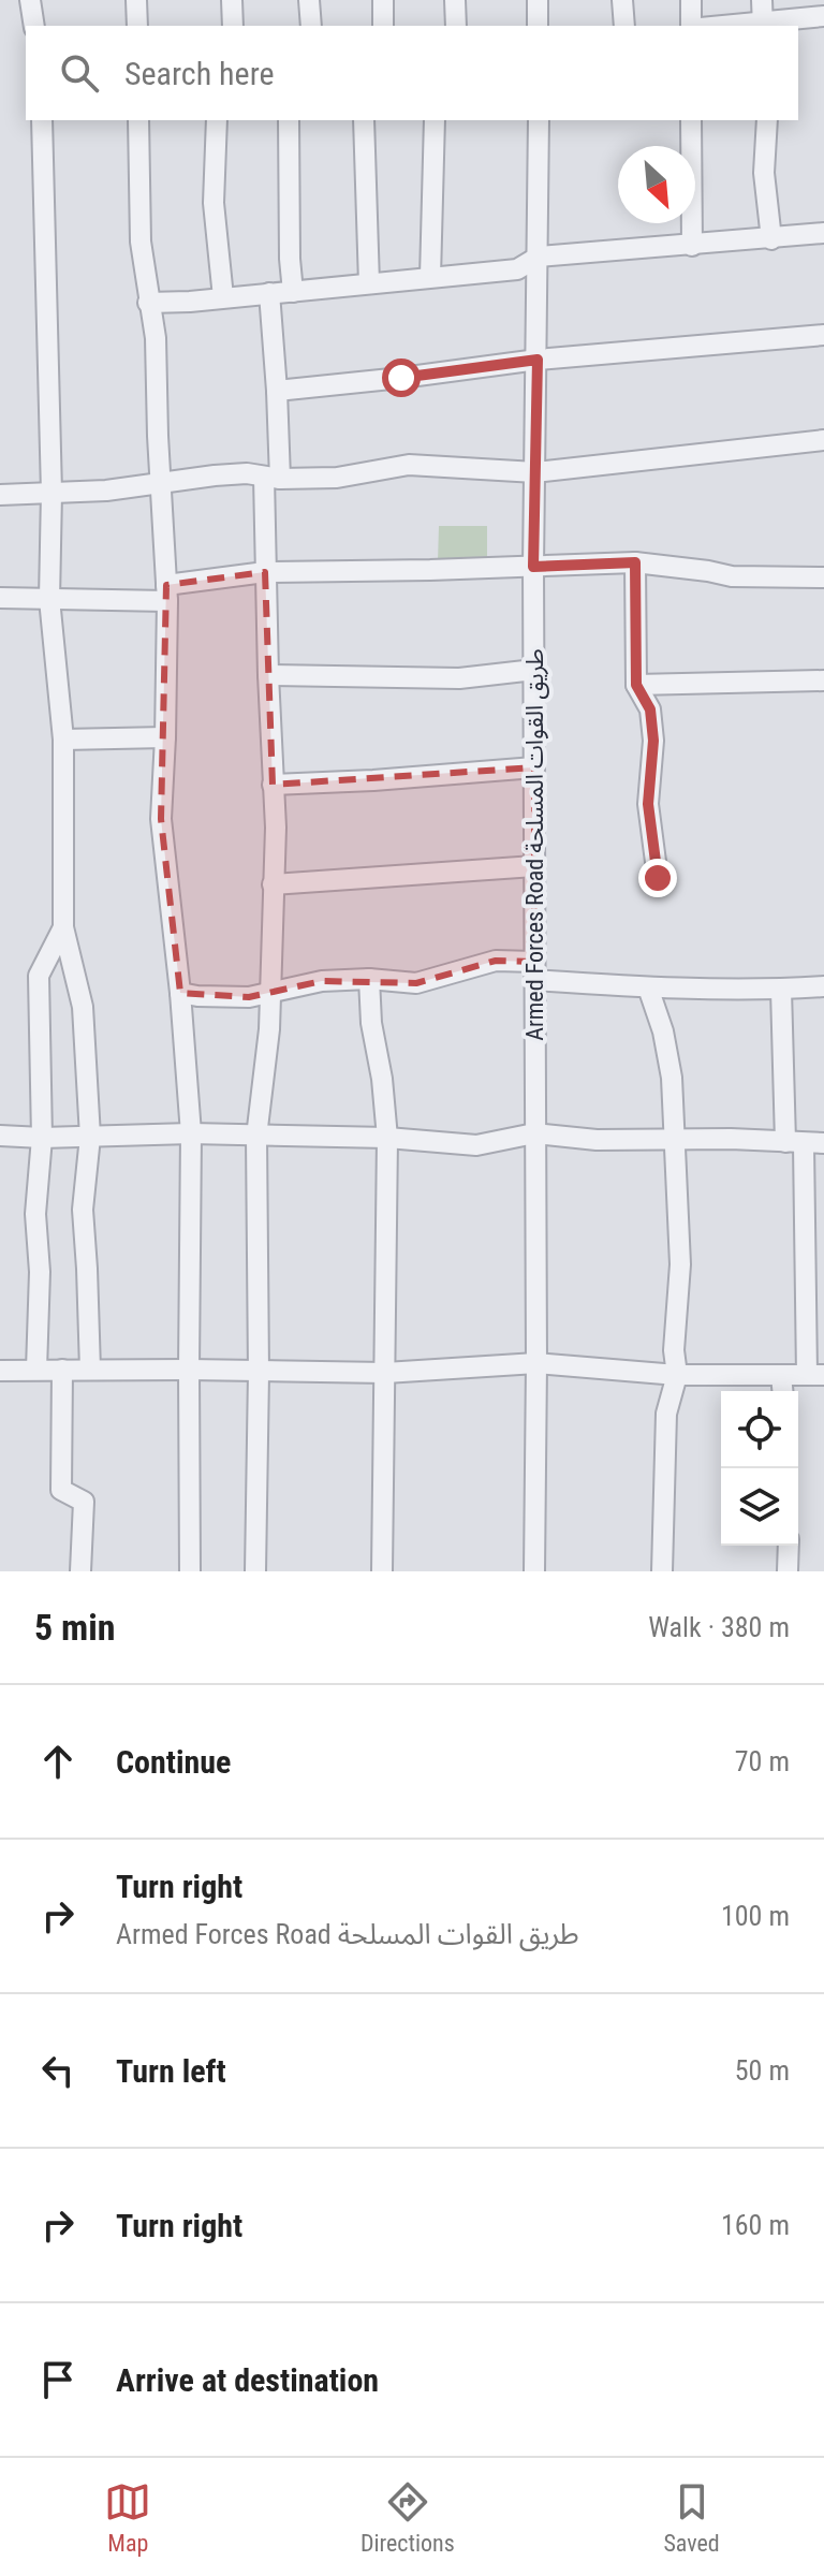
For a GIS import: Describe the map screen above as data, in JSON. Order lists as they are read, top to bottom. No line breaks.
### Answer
{"streets":{"street":["Armed Forces Road طريق القوات المسلحة"]},"north":"bottom right","page":{"search":"Search here","heading":["5 min","Walk · 380 m"],"list":[["Continue","70 m"],["Turn right","Armed Forces Road طريق القوات المسلحة","100 m"],["Turn left","50 m"],["Turn right","160 m"],"Arrive at destination"],"nav":["Map","Directions","Saved"]}}
